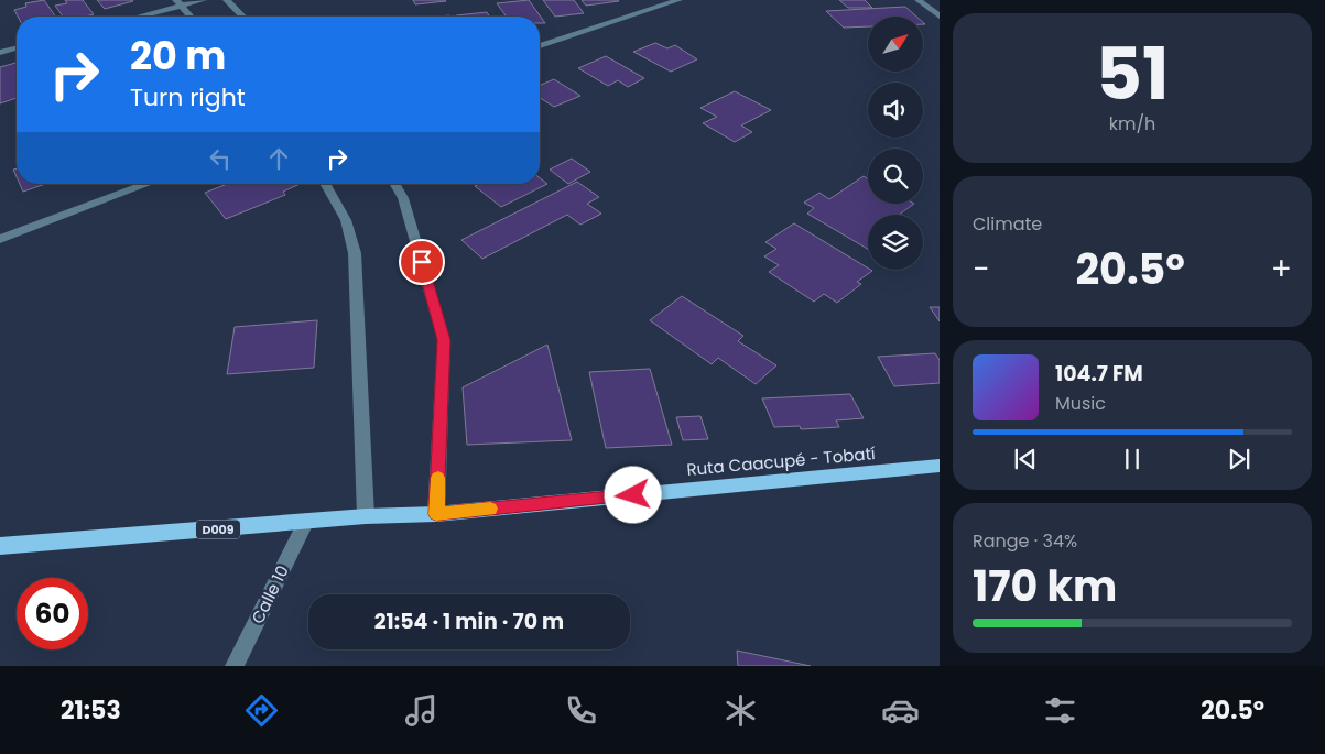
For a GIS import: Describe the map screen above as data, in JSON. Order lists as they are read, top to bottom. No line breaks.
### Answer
{"streets":{"main road":["Ruta Caacupé - Tobatí","D009"],"street":["Calle 10"]},"crossings":[["Ruta Caacupé - Tobatí","Calle 10"]],"north":"top right","page":{"tile":[["51","km/h"],"Climate",["Range · 34%","170 km"]],"turn":["20 m","Turn right"],"heat":["−","20.5°","+"],"song":["104.7 FM","Music"],"limit":"60","trip":"21:54 · 1 min · 70 m","tabs":["21:53","20.5°"]}}
